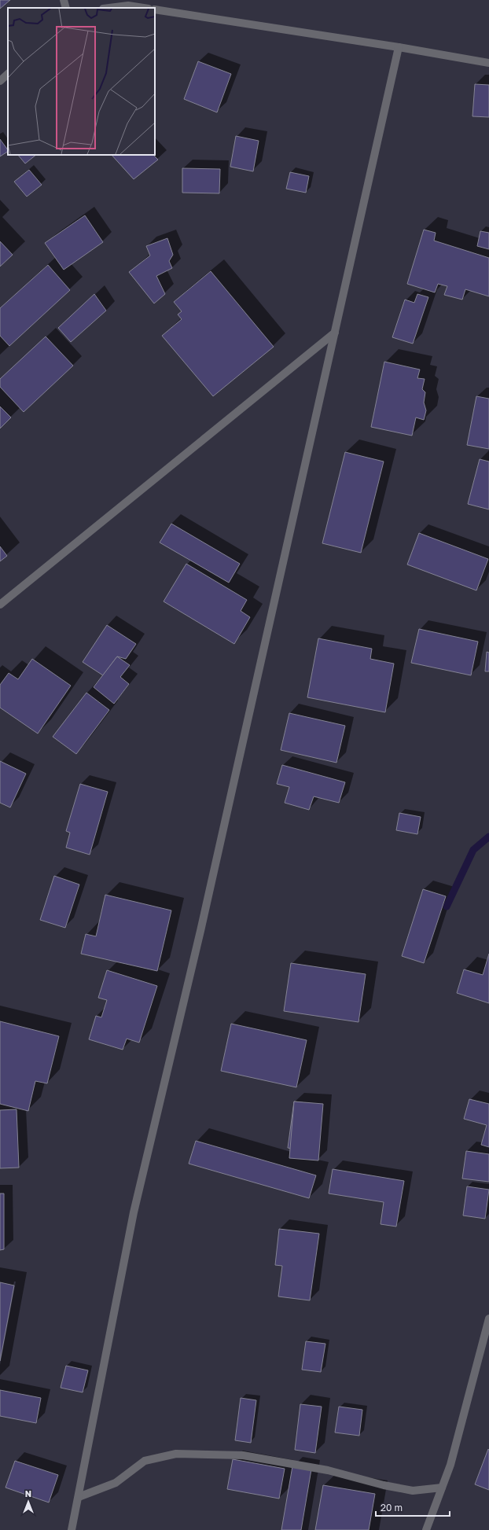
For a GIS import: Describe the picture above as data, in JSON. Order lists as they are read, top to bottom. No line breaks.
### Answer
{"scale_bar":"20 m","north":"top"}
